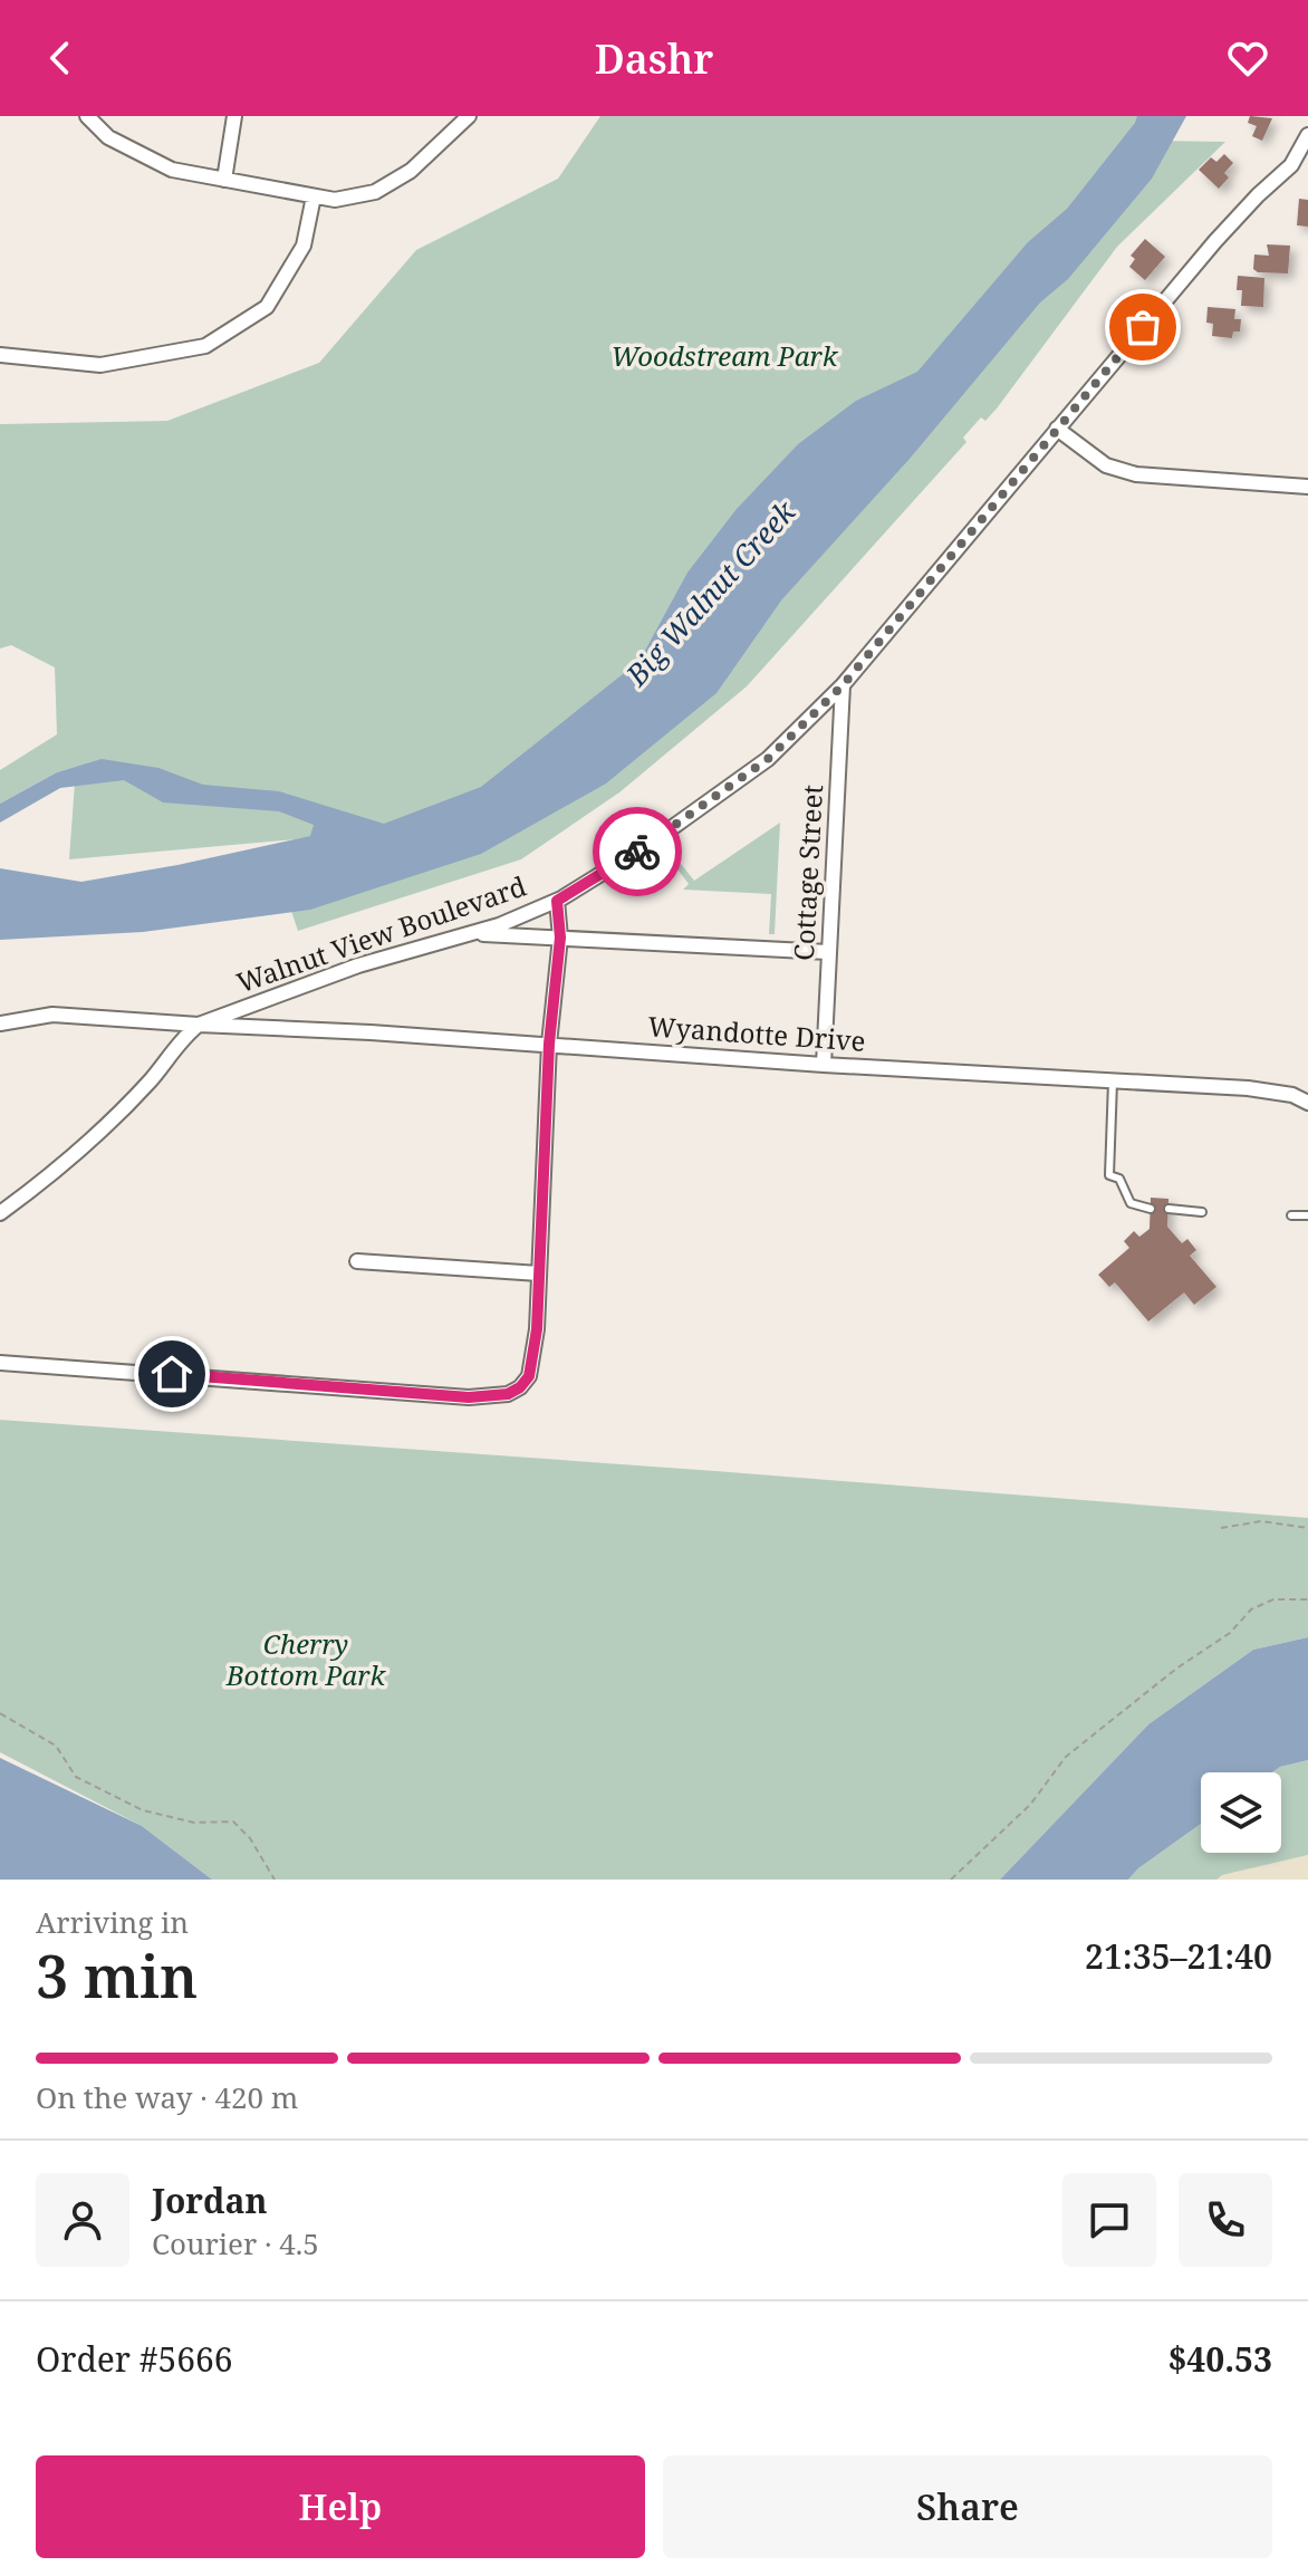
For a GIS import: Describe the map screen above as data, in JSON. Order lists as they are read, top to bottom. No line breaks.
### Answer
{"streets":{"street":["Cottage Street","Walnut View Boulevard","Wyandotte Drive"]},"crossings":[["Cottage Street","Walnut View Boulevard"],["Cottage Street","Wyandotte Drive"],["Walnut View Boulevard","Wyandotte Drive"]],"water":["Big Walnut Creek"],"parks":["Woodstream Park","Cherry Bottom Park"],"page":{"header":"Dashr","heading":["3 min","Arriving in","21:35–21:40"],"panel":["Jordan","Courier · 4.5","Order #5666","$40.53"],"bar":"On the way · 420 m","buttons":["Help","Share"]}}
